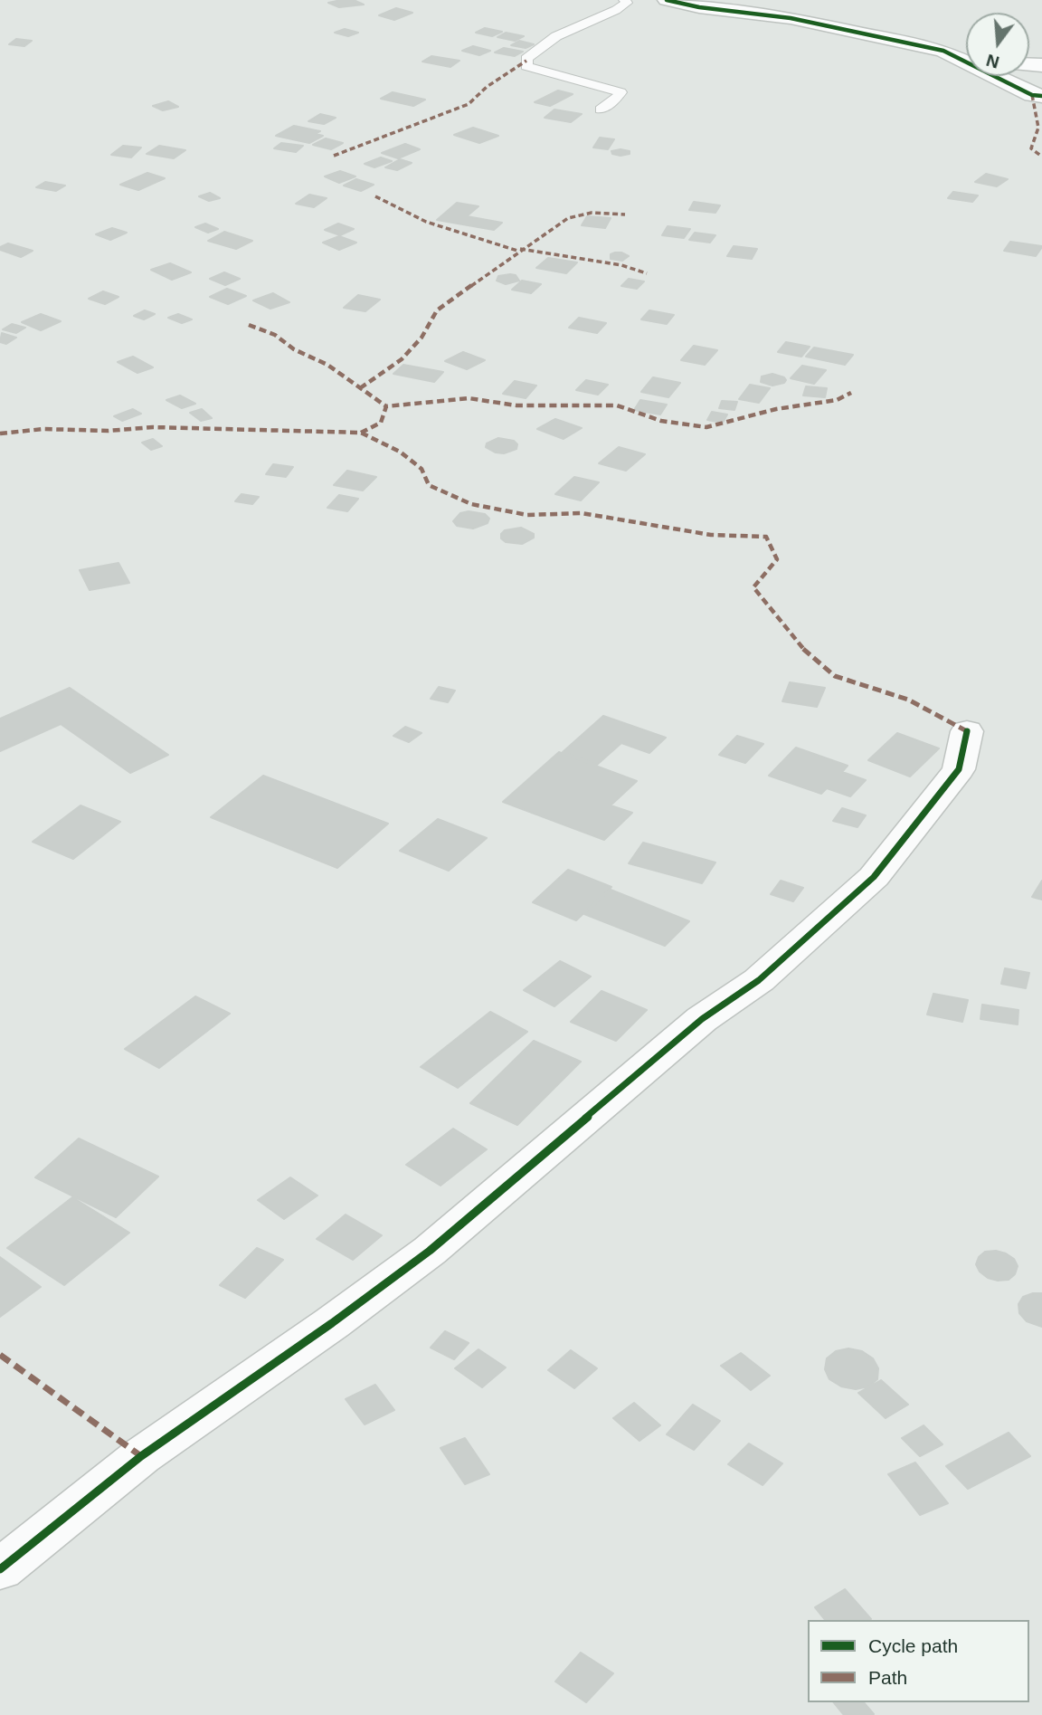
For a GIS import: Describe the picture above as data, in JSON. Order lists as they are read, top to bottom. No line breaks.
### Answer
{"legend":["Cycle path","Path"],"north":"bottom"}
